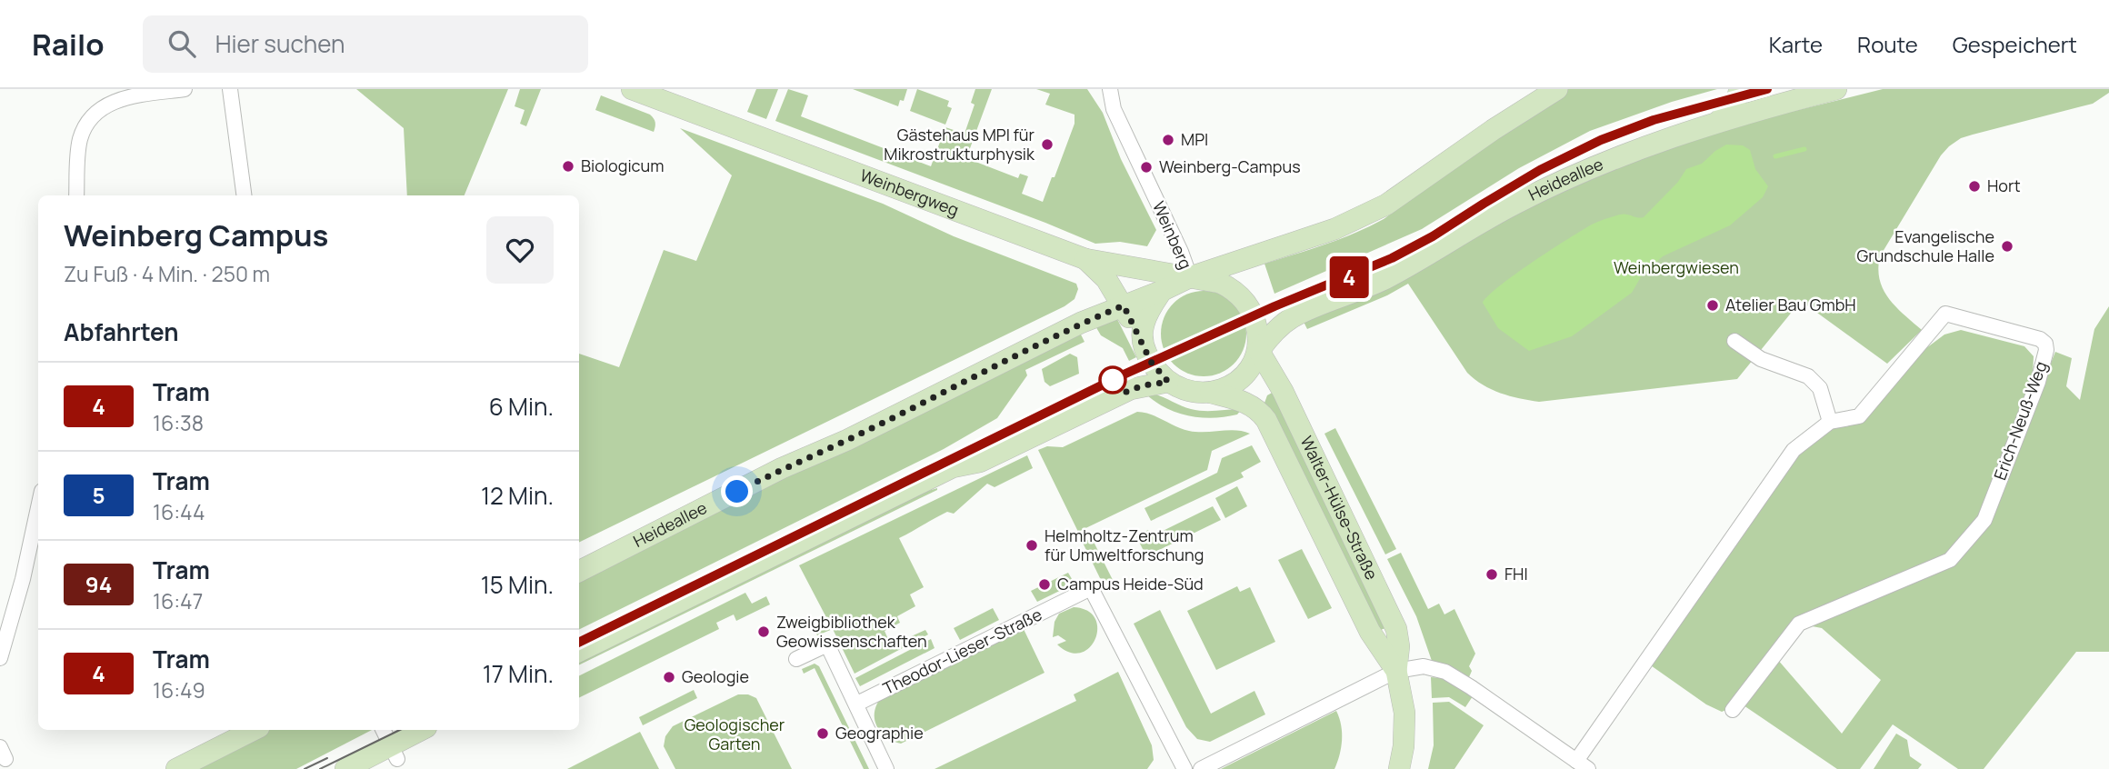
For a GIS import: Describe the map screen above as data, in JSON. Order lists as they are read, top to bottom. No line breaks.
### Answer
{"streets":{"main road":["Heideallee","Weinbergweg","Walter-Hülse-Straße"],"street":["Weinberg","Erich-Neuß-Weg","Theodor-Lieser-Straße"]},"crossings":[["Heideallee","Weinbergweg"],["Heideallee","Weinberg"],["Heideallee","Walter-Hülse-Straße"],["Weinbergweg","Weinberg"],["Weinbergweg","Walter-Hülse-Straße"],["Weinberg","Walter-Hülse-Straße"]],"parks":["Weinbergwiesen","Geologischer Garten"],"places":["MPI","Gästehaus MPI für Mikrostrukturphysik","Biologicum","Weinberg-Campus","Hort","Evangelische Grundschule Halle","Atelier Bau GmbH","Helmholtz-Zentrum für Umweltforschung","FHI","Campus Heide-Süd","Zweigbibliothek Geowissenschaften","Geologie","Geographie"],"lines":["tram line 4"],"page":{"header":"Railo","search":"Hier suchen","nav":["Karte","Route","Gespeichert"],"on_map":"4","heading":[["Weinberg Campus","Zu Fuß · 4 Min. · 250 m"],"Abfahrten"],"list":[{"mark":"4","name":"Tram","note":"16:38","value":"6 Min."},{"mark":"5","name":"Tram","note":"16:44","value":"12 Min."},{"mark":"94","name":"Tram","note":"16:47","value":"15 Min."},{"mark":"4","name":"Tram","note":"16:49","value":"17 Min."}]}}
